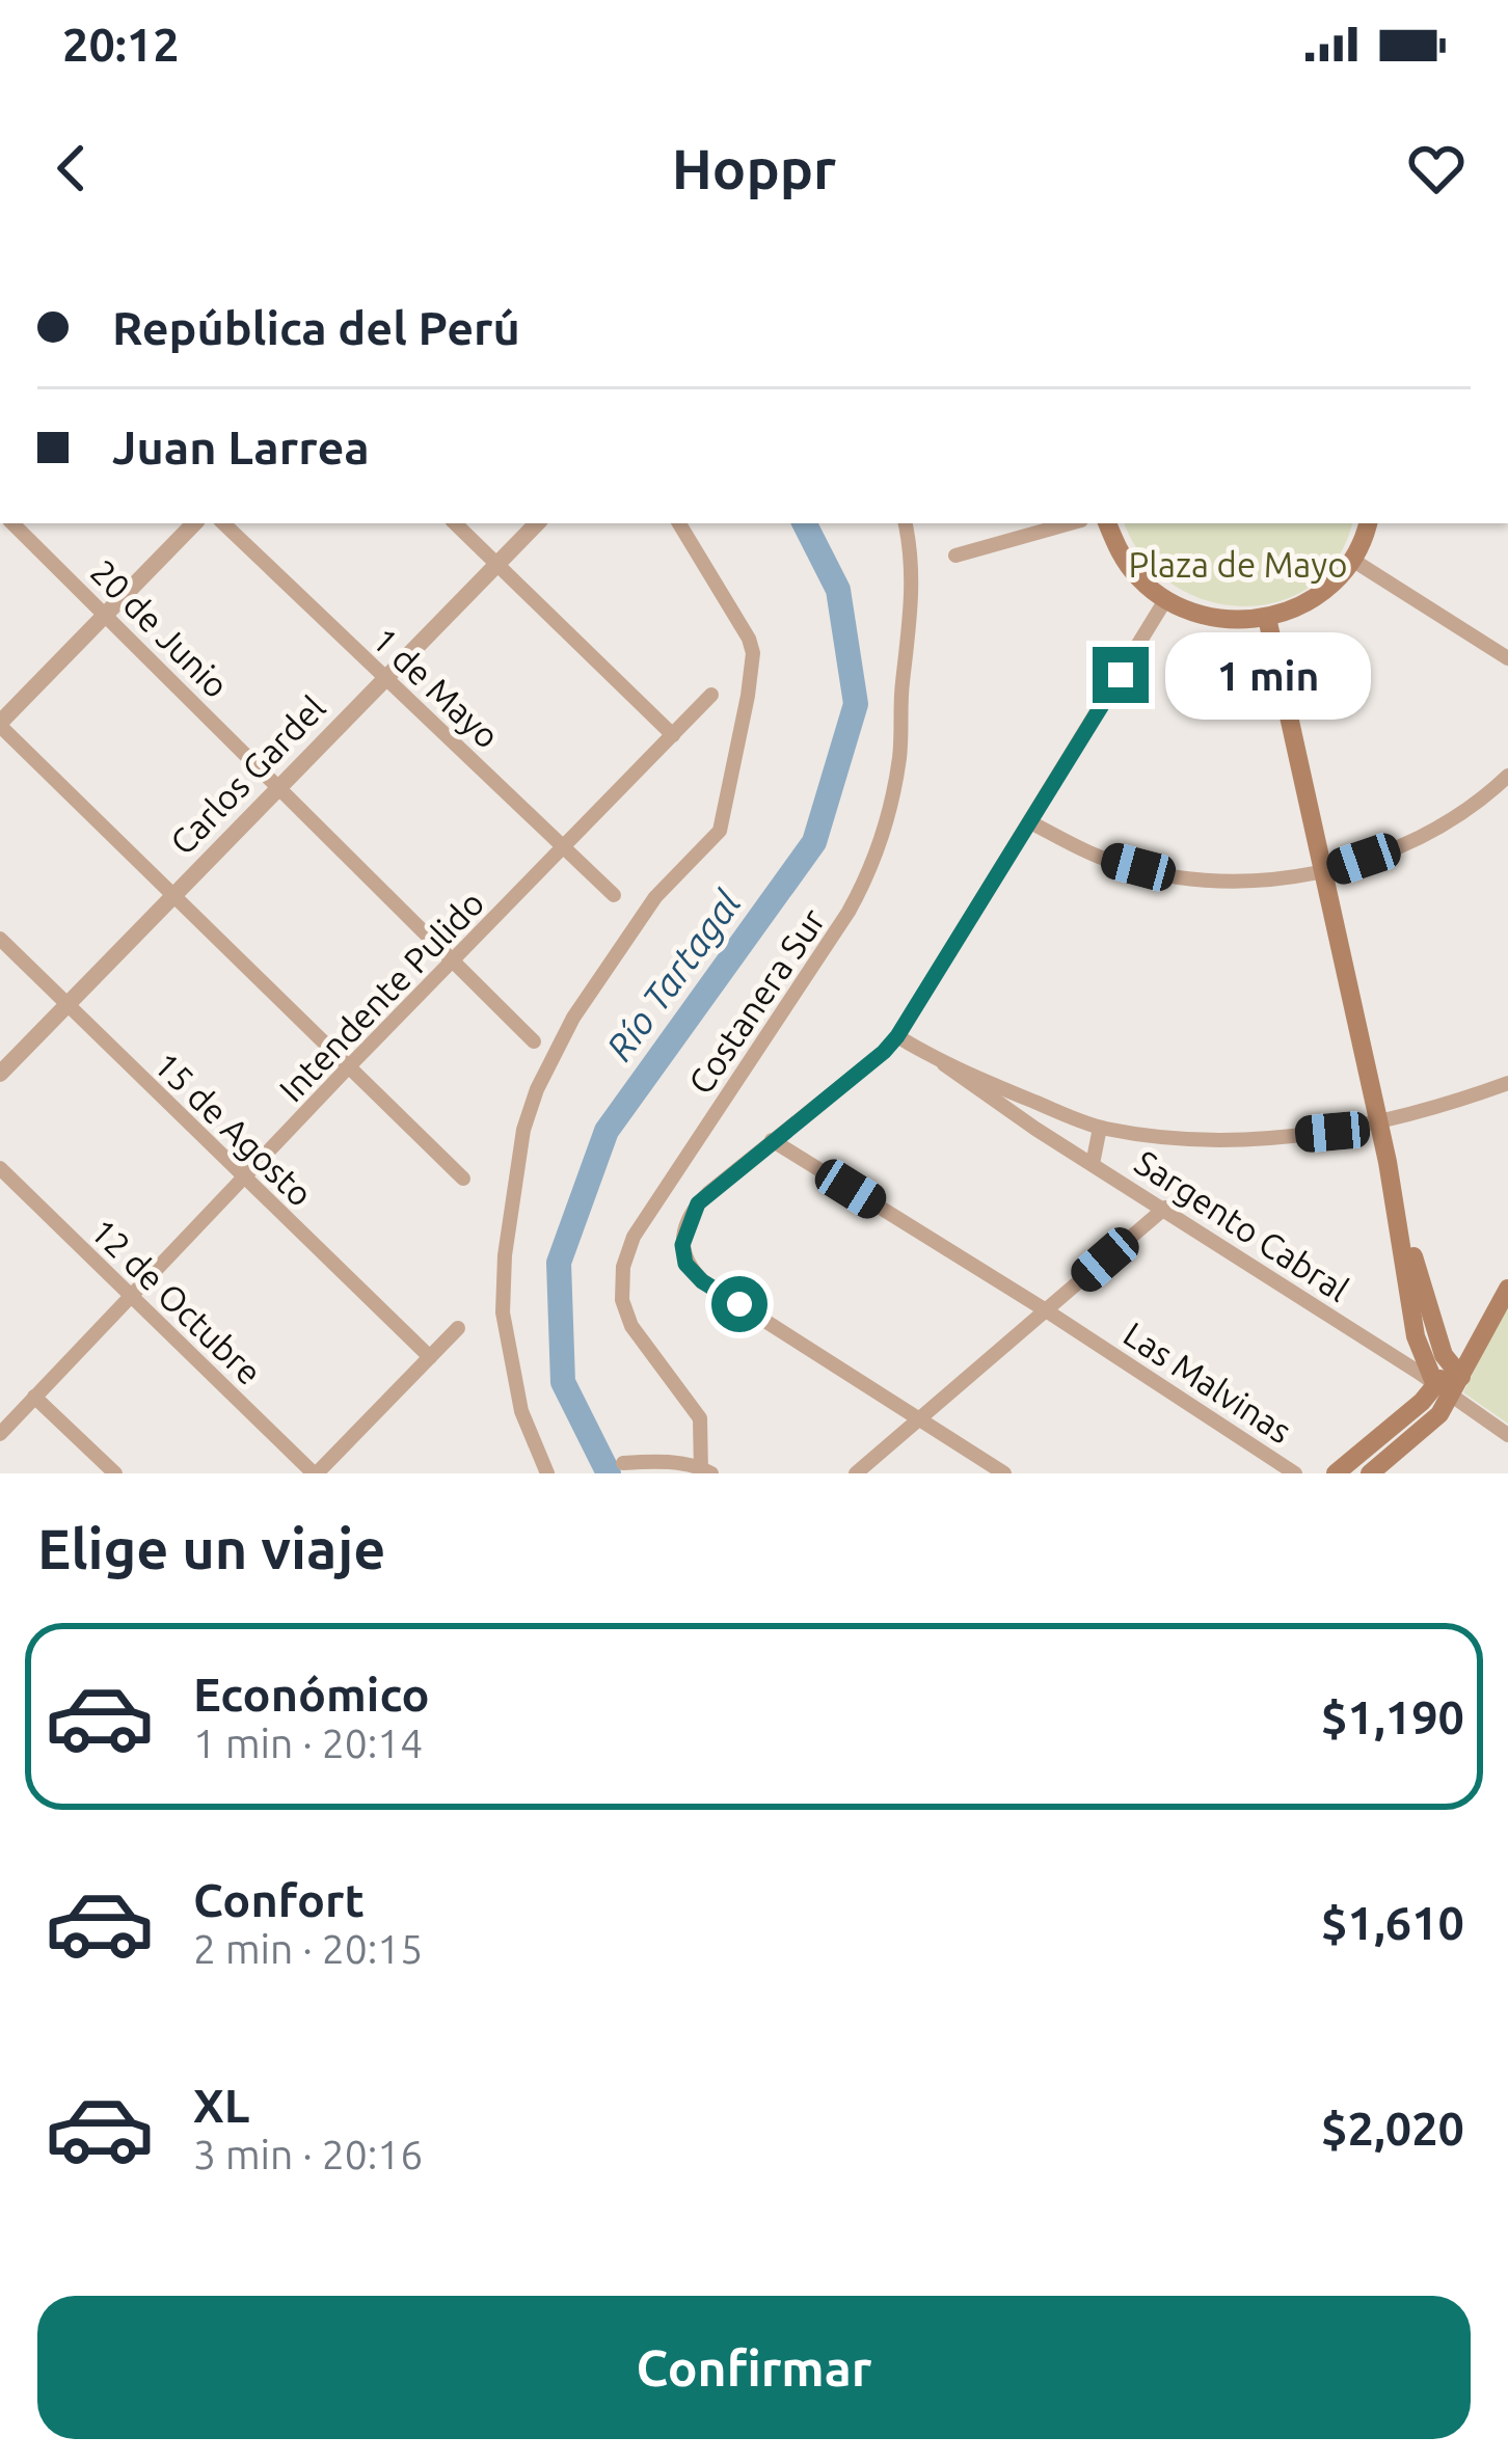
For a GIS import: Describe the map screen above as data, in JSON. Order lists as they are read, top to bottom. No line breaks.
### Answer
{"streets":{"street":["20 de Junio","1 de Mayo","Carlos Gardel","Intendente Pulido","Costanera Sur","15 de Agosto","Sargento Cabral","12 de Octubre","Las Malvinas"]},"crossings":[["20 de Junio","Carlos Gardel"],["20 de Junio","Intendente Pulido"],["1 de Mayo","Carlos Gardel"],["1 de Mayo","Intendente Pulido"],["Carlos Gardel","15 de Agosto"],["Intendente Pulido","15 de Agosto"],["Intendente Pulido","12 de Octubre"]],"water":["Río Tartagal"],"parks":["Plaza de Mayo"],"page":{"status":"20:12","header":"Hoppr","banner":["República del Perú","Juan Larrea"],"bubble":"1 min","heading":"Elige un viaje","list":[{"name":"Económico","note":"1 min · 20:14","value":"$1,190"},{"name":"Confort","note":"2 min · 20:15","value":"$1,610"},{"name":"XL","note":"3 min · 20:16","value":"$2,020"}],"buttons":"Confirmar"}}
